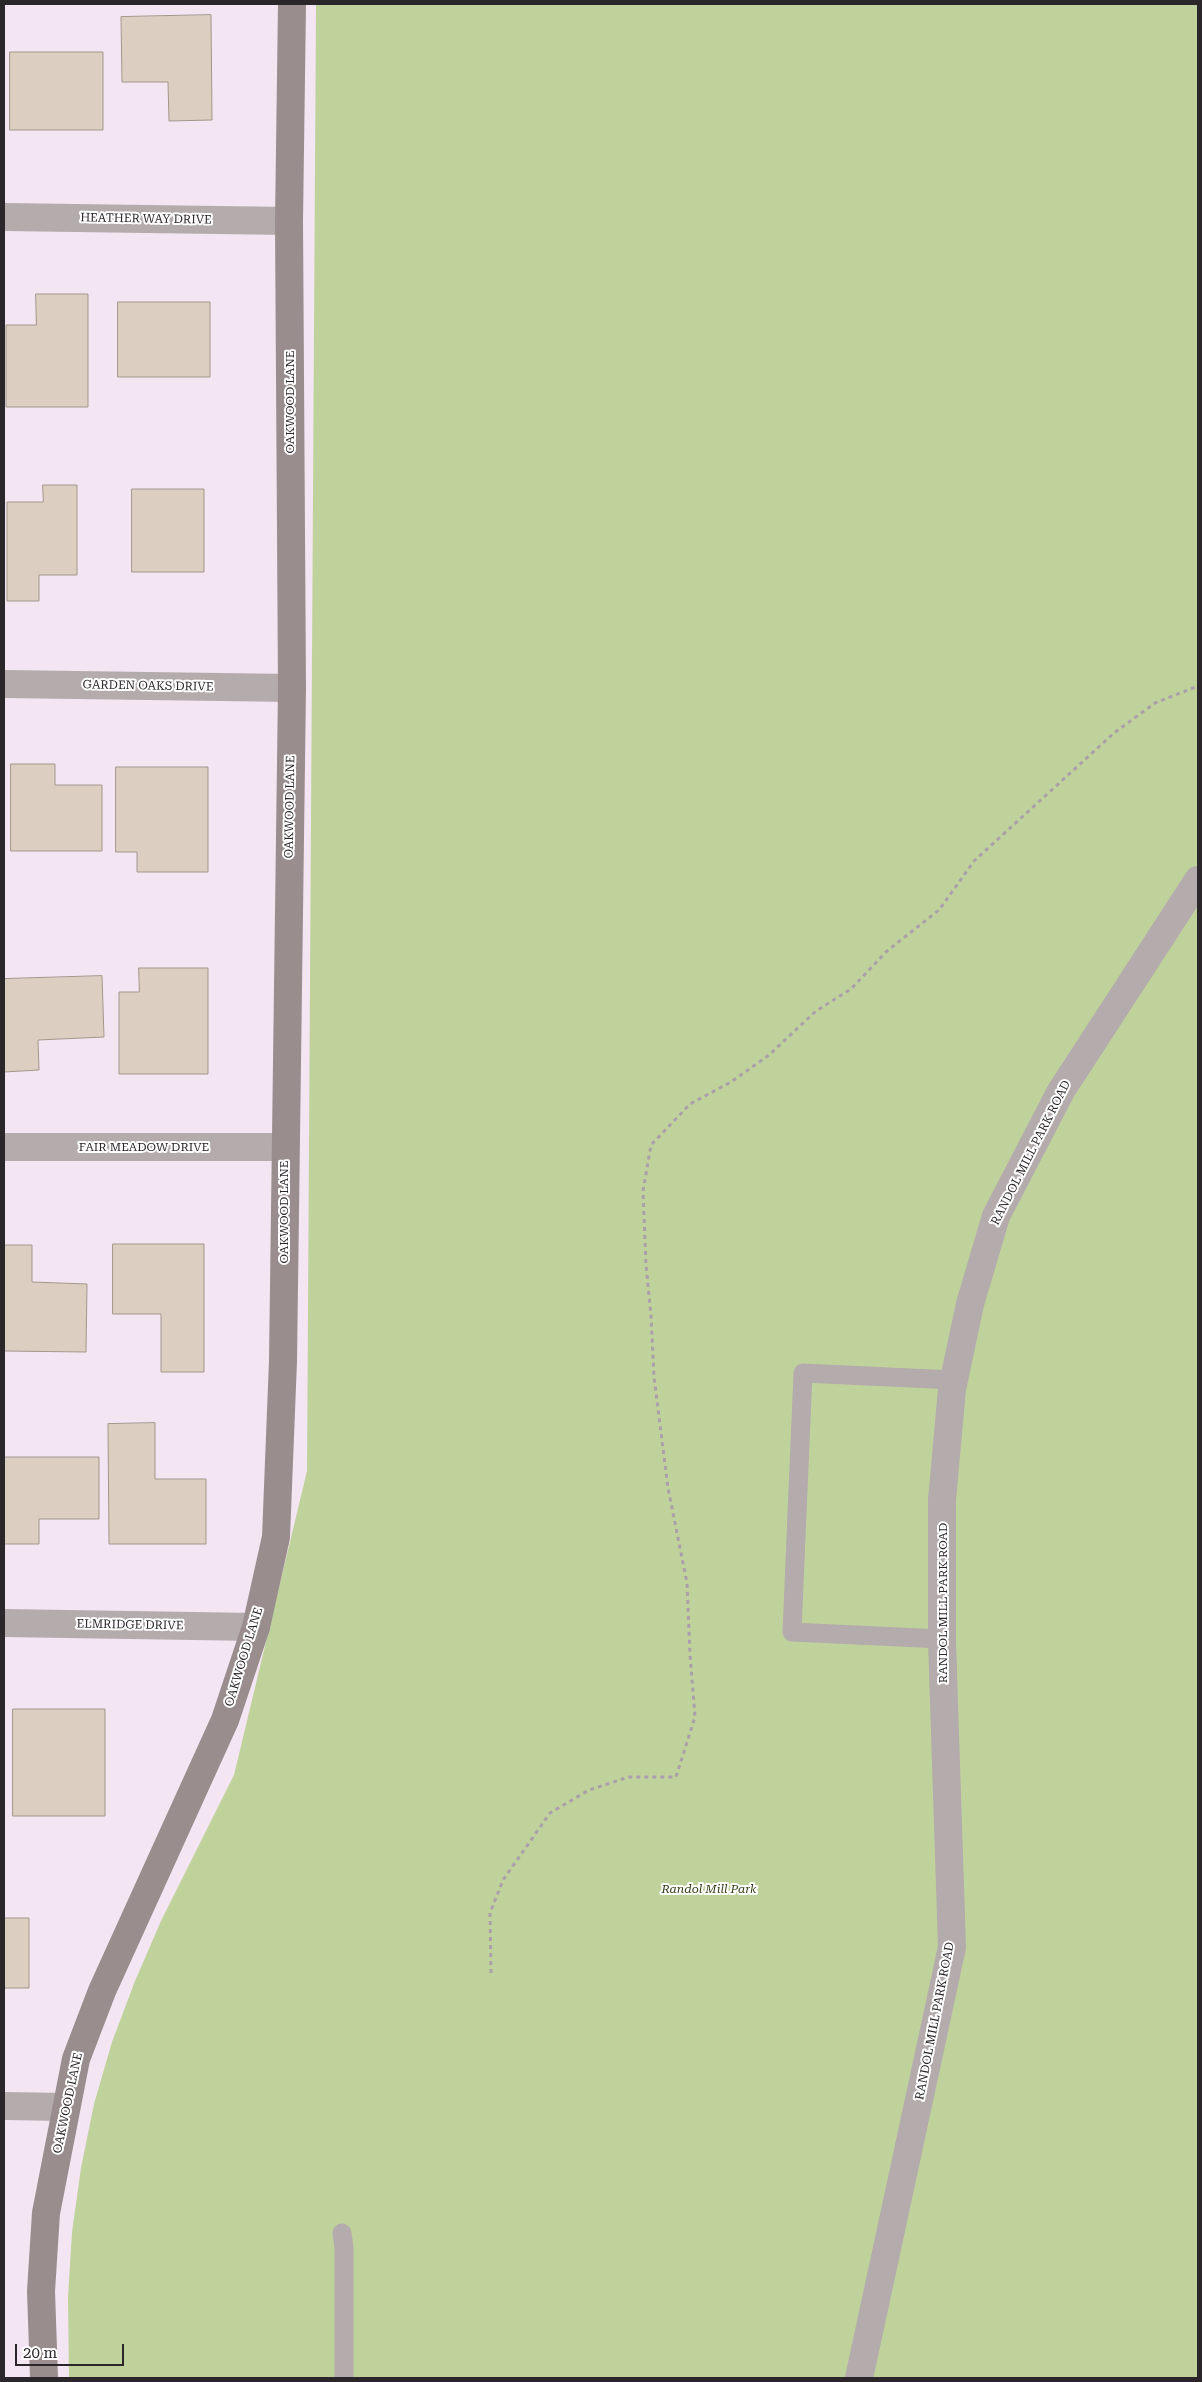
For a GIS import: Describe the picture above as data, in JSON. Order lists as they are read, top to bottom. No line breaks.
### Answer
{"streets":{"street":["HEATHER WAY DRIVE","OAKWOOD LANE","GARDEN OAKS DRIVE","FAIR MEADOW DRIVE","RANDOL MILL PARK ROAD","ELMRIDGE DRIVE"]},"crossings":[["HEATHER WAY DRIVE","OAKWOOD LANE"],["OAKWOOD LANE","GARDEN OAKS DRIVE"],["OAKWOOD LANE","FAIR MEADOW DRIVE"],["OAKWOOD LANE","ELMRIDGE DRIVE"]],"parks":["Randol Mill Park"],"scale_bar":"20 m"}
